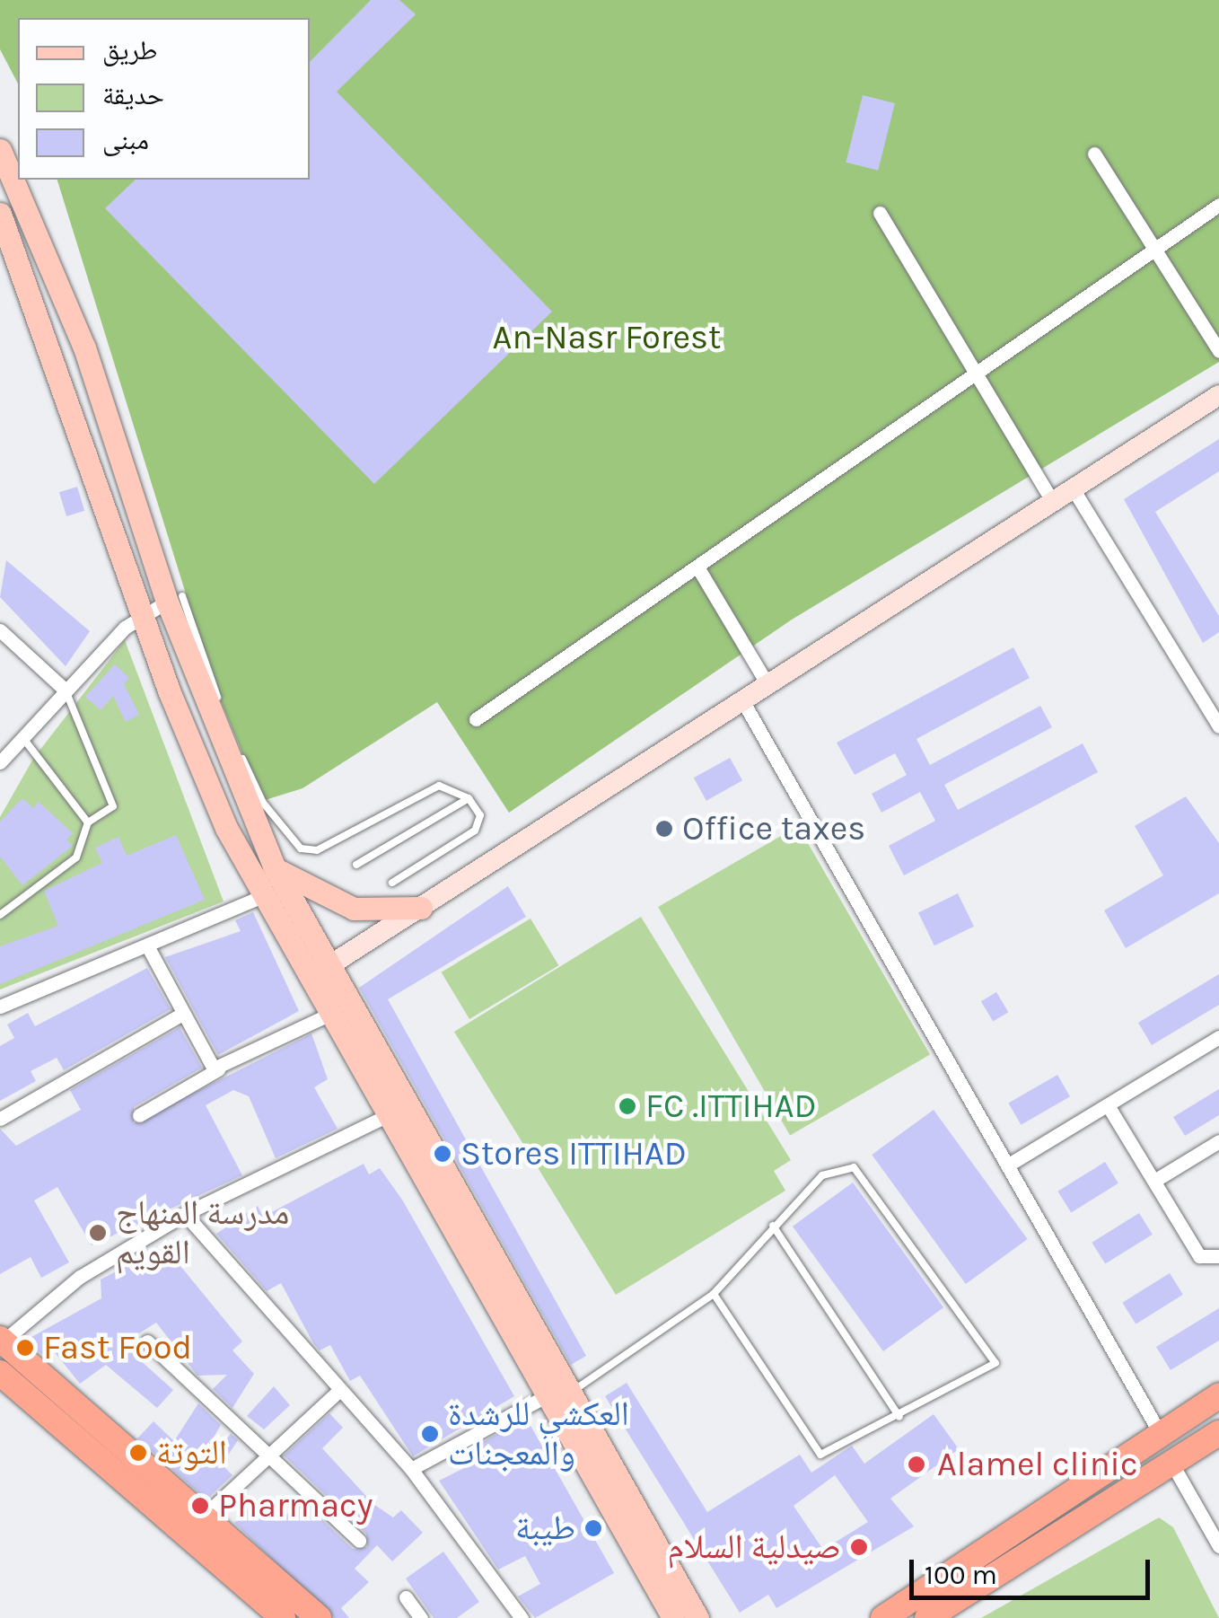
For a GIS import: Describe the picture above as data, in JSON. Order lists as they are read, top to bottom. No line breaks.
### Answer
{"parks":["An-Nasr Forest"],"places":["Office taxes","FC .ITTIHAD","Stores ITTIHAD","مدرسة المنهاج القويم","Fast Food","العكشي للرشدة والمعجنات","التوتة","Alamel clinic","Pharmacy","طيبة","صيدلية السلام"],"legend":["طريق","حديقة","مبنى"],"scale_bar":"100 m"}
